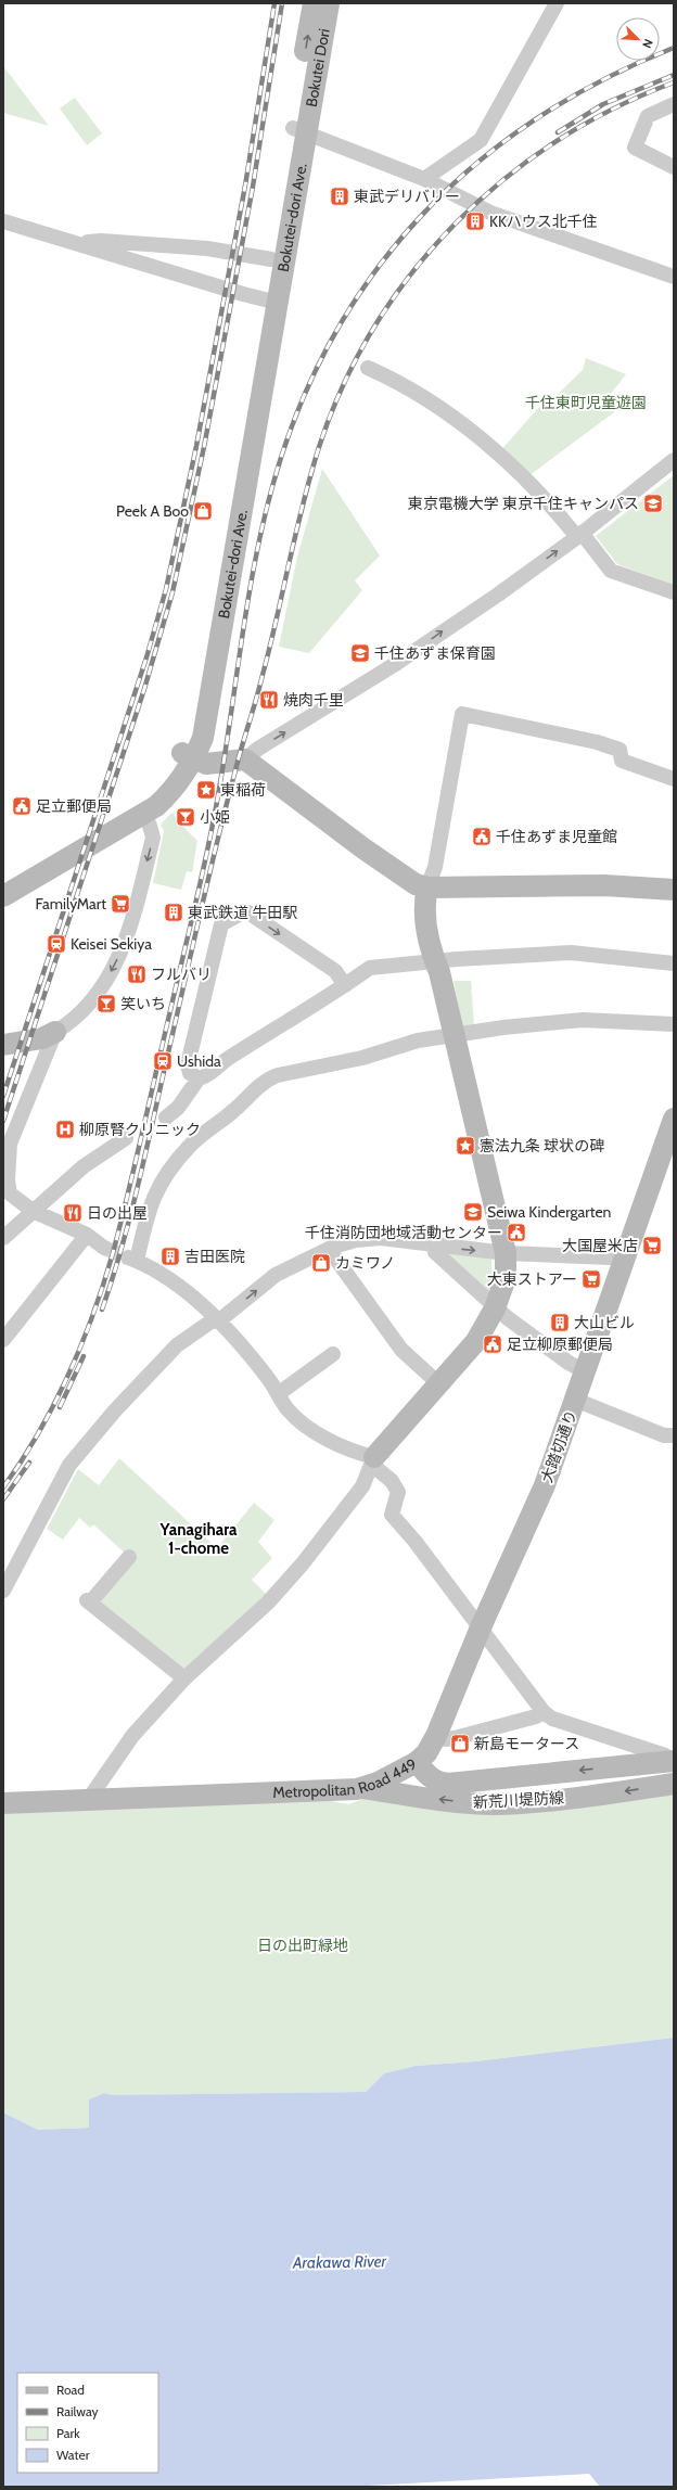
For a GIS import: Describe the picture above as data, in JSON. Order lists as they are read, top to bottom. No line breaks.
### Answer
{"streets":{"main road":["Bokutei Dori","Bokutei-dori Ave.","大踏切通り","Metropolitan Road 449","新荒川堤防線"]},"crossings":[["Bokutei Dori","Bokutei-dori Ave."],["大踏切通り","Metropolitan Road 449"],["Metropolitan Road 449","新荒川堤防線"]],"one_way":["Metropolitan Road 449","新荒川堤防線"],"districts":["Yanagihara 1-chome"],"water":["Arakawa River"],"parks":["千住東町児童遊園","日の出町緑地"],"places":{"building":["東武デリバリー","KKハウス北千住","東武鉄道 牛田駅","吉田医院","大山ビル"],"school or university":["東京電機大学 東京千住キャンパス","千住あずま保育園","Seiwa Kindergarten"],"shop":["Peek A Boo","カミワノ","新島モータース"],"restaurant":["焼肉千里","フルバリ","日の出屋"],"place":["東稲荷","憲法九条 球状の碑"],"public building":["足立郵便局","千住あずま児童館","千住消防団地域活動センター","足立柳原郵便局"],"bar":["小姫","笑いち"],"supermarket":["FamilyMart","大国屋米店","大東ストアー"],"station":["Keisei Sekiya","Ushida"],"hospital":["柳原腎クリニック"]},"legend":["Road","Railway","Park","Water"],"north":"bottom right"}
